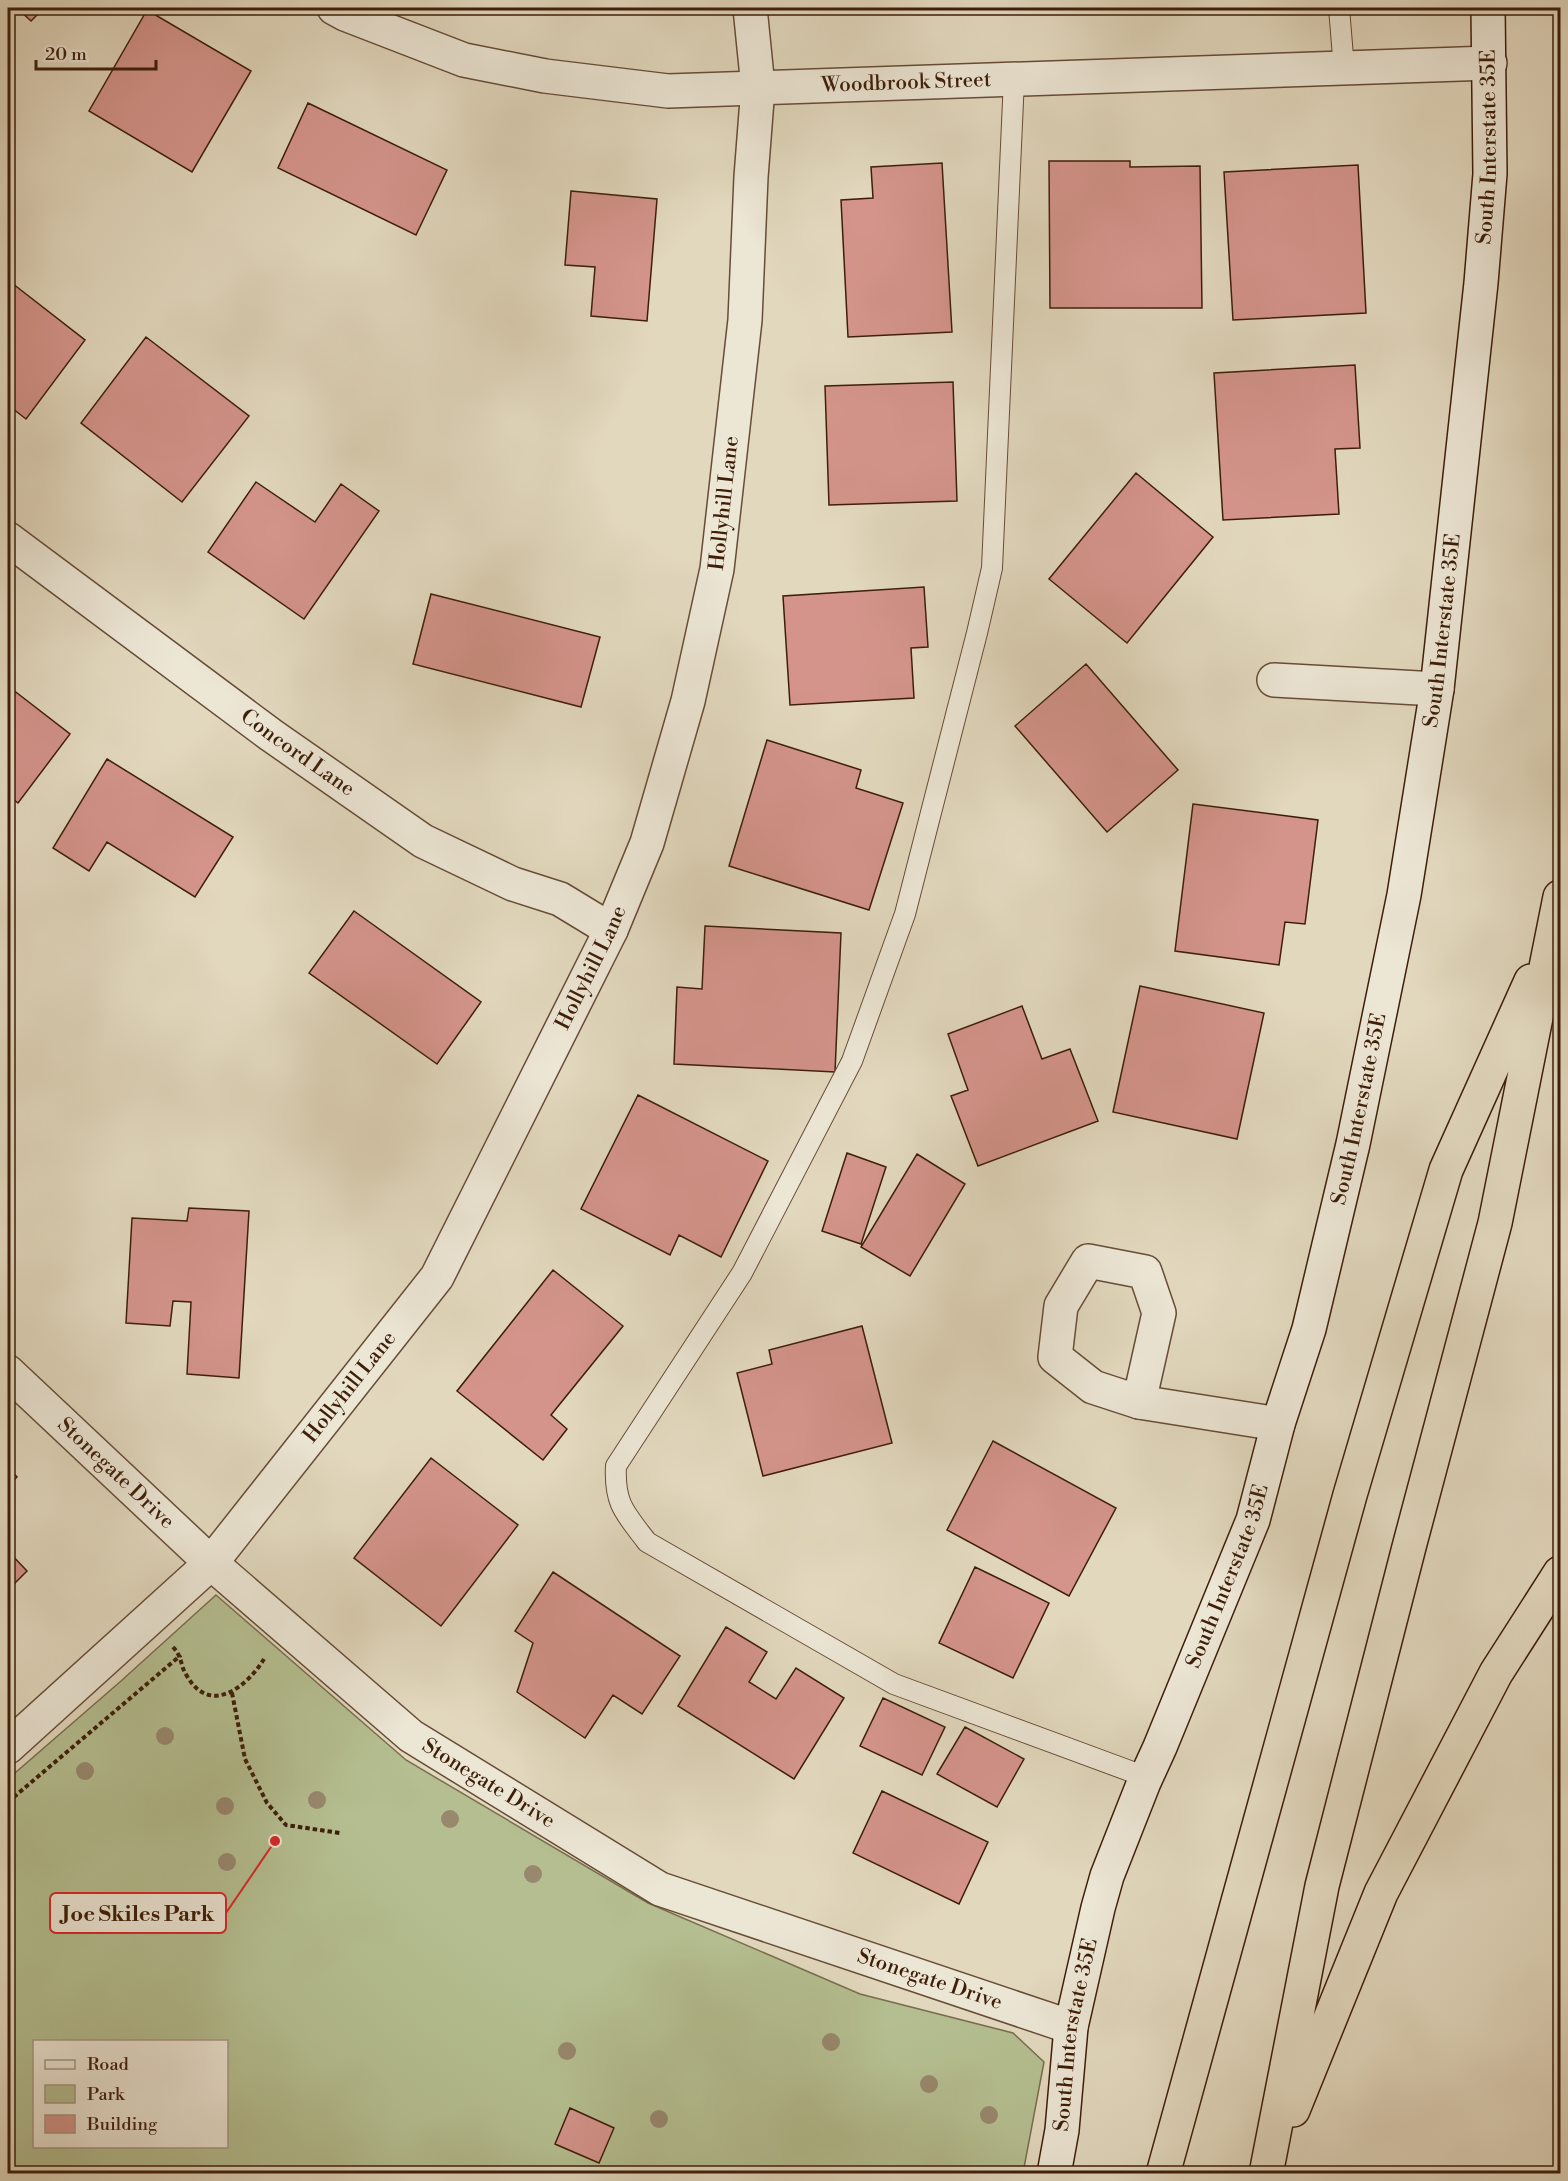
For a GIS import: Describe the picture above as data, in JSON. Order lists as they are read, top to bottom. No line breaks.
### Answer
{"streets":{"street":["Woodbrook Street","South Interstate 35E","Hollyhill Lane","Concord Lane","Stonegate Drive"]},"crossings":[["Woodbrook Street","South Interstate 35E"],["Woodbrook Street","Hollyhill Lane"],["South Interstate 35E","Stonegate Drive"],["Hollyhill Lane","Concord Lane"],["Hollyhill Lane","Stonegate Drive"]],"places":["Joe Skiles Park"],"legend":["Road","Park","Building"],"scale_bar":"20 m"}
